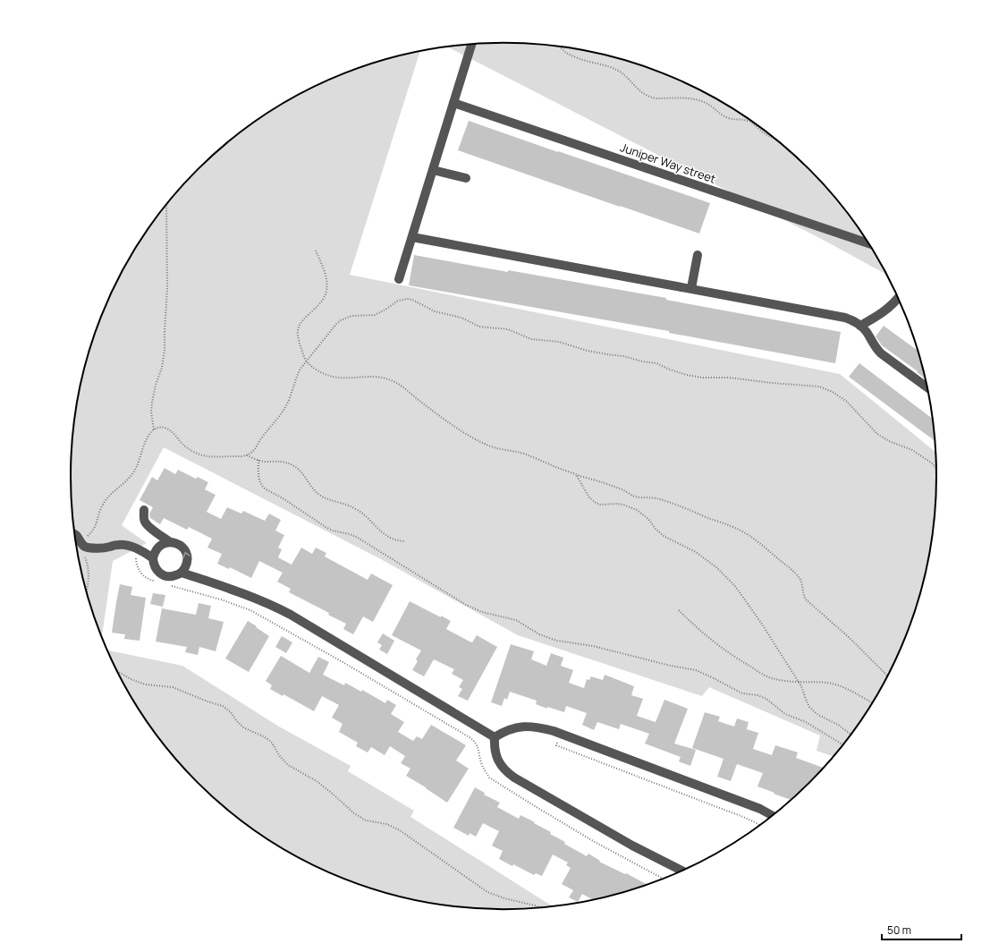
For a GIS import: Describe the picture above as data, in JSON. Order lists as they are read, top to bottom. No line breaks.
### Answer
{"streets":{"street":["Juniper Way street"]},"scale_bar":"50 m"}
